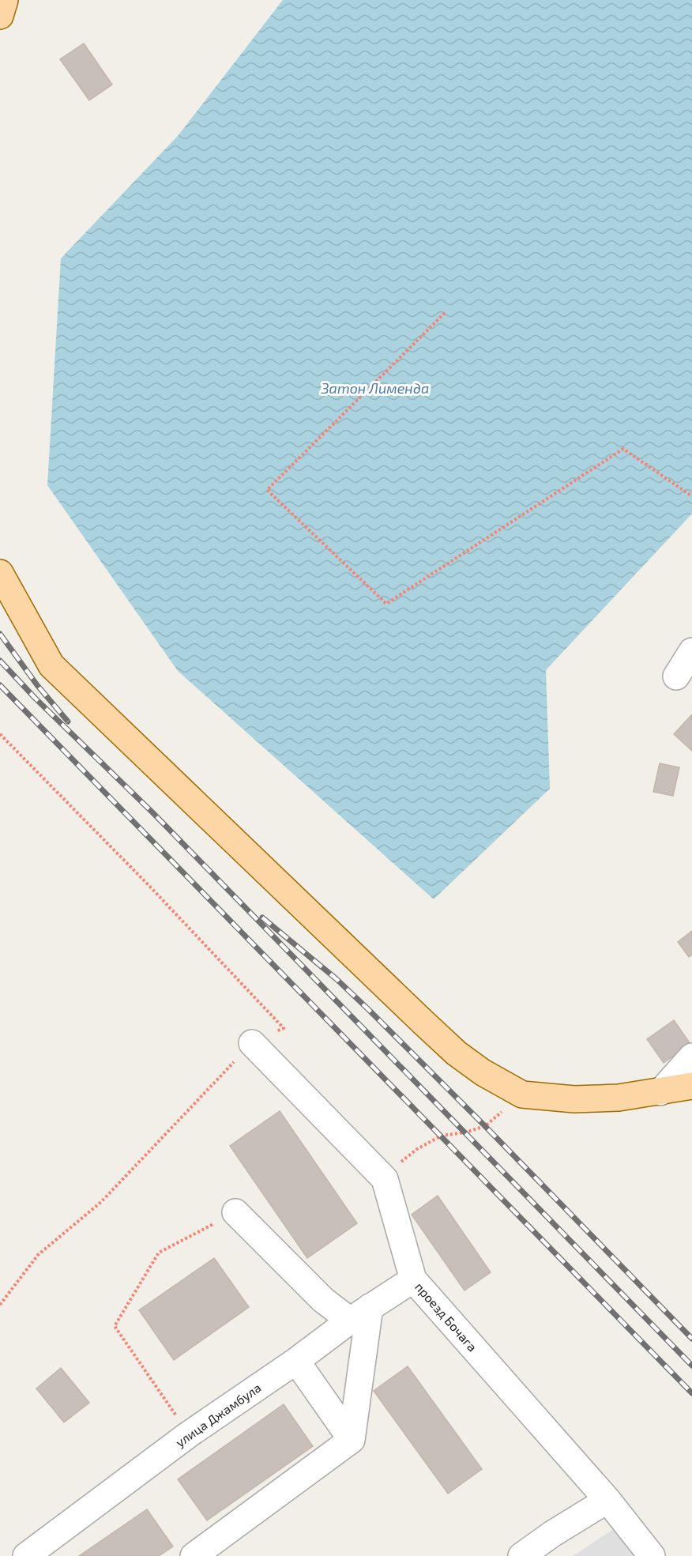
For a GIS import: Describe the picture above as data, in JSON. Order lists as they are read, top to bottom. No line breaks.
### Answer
{"streets":{"street":["проезд Бочага","улица Джамбула"]},"crossings":[["проезд Бочага","улица Джамбула"]],"water":["Затон Лименда"]}
